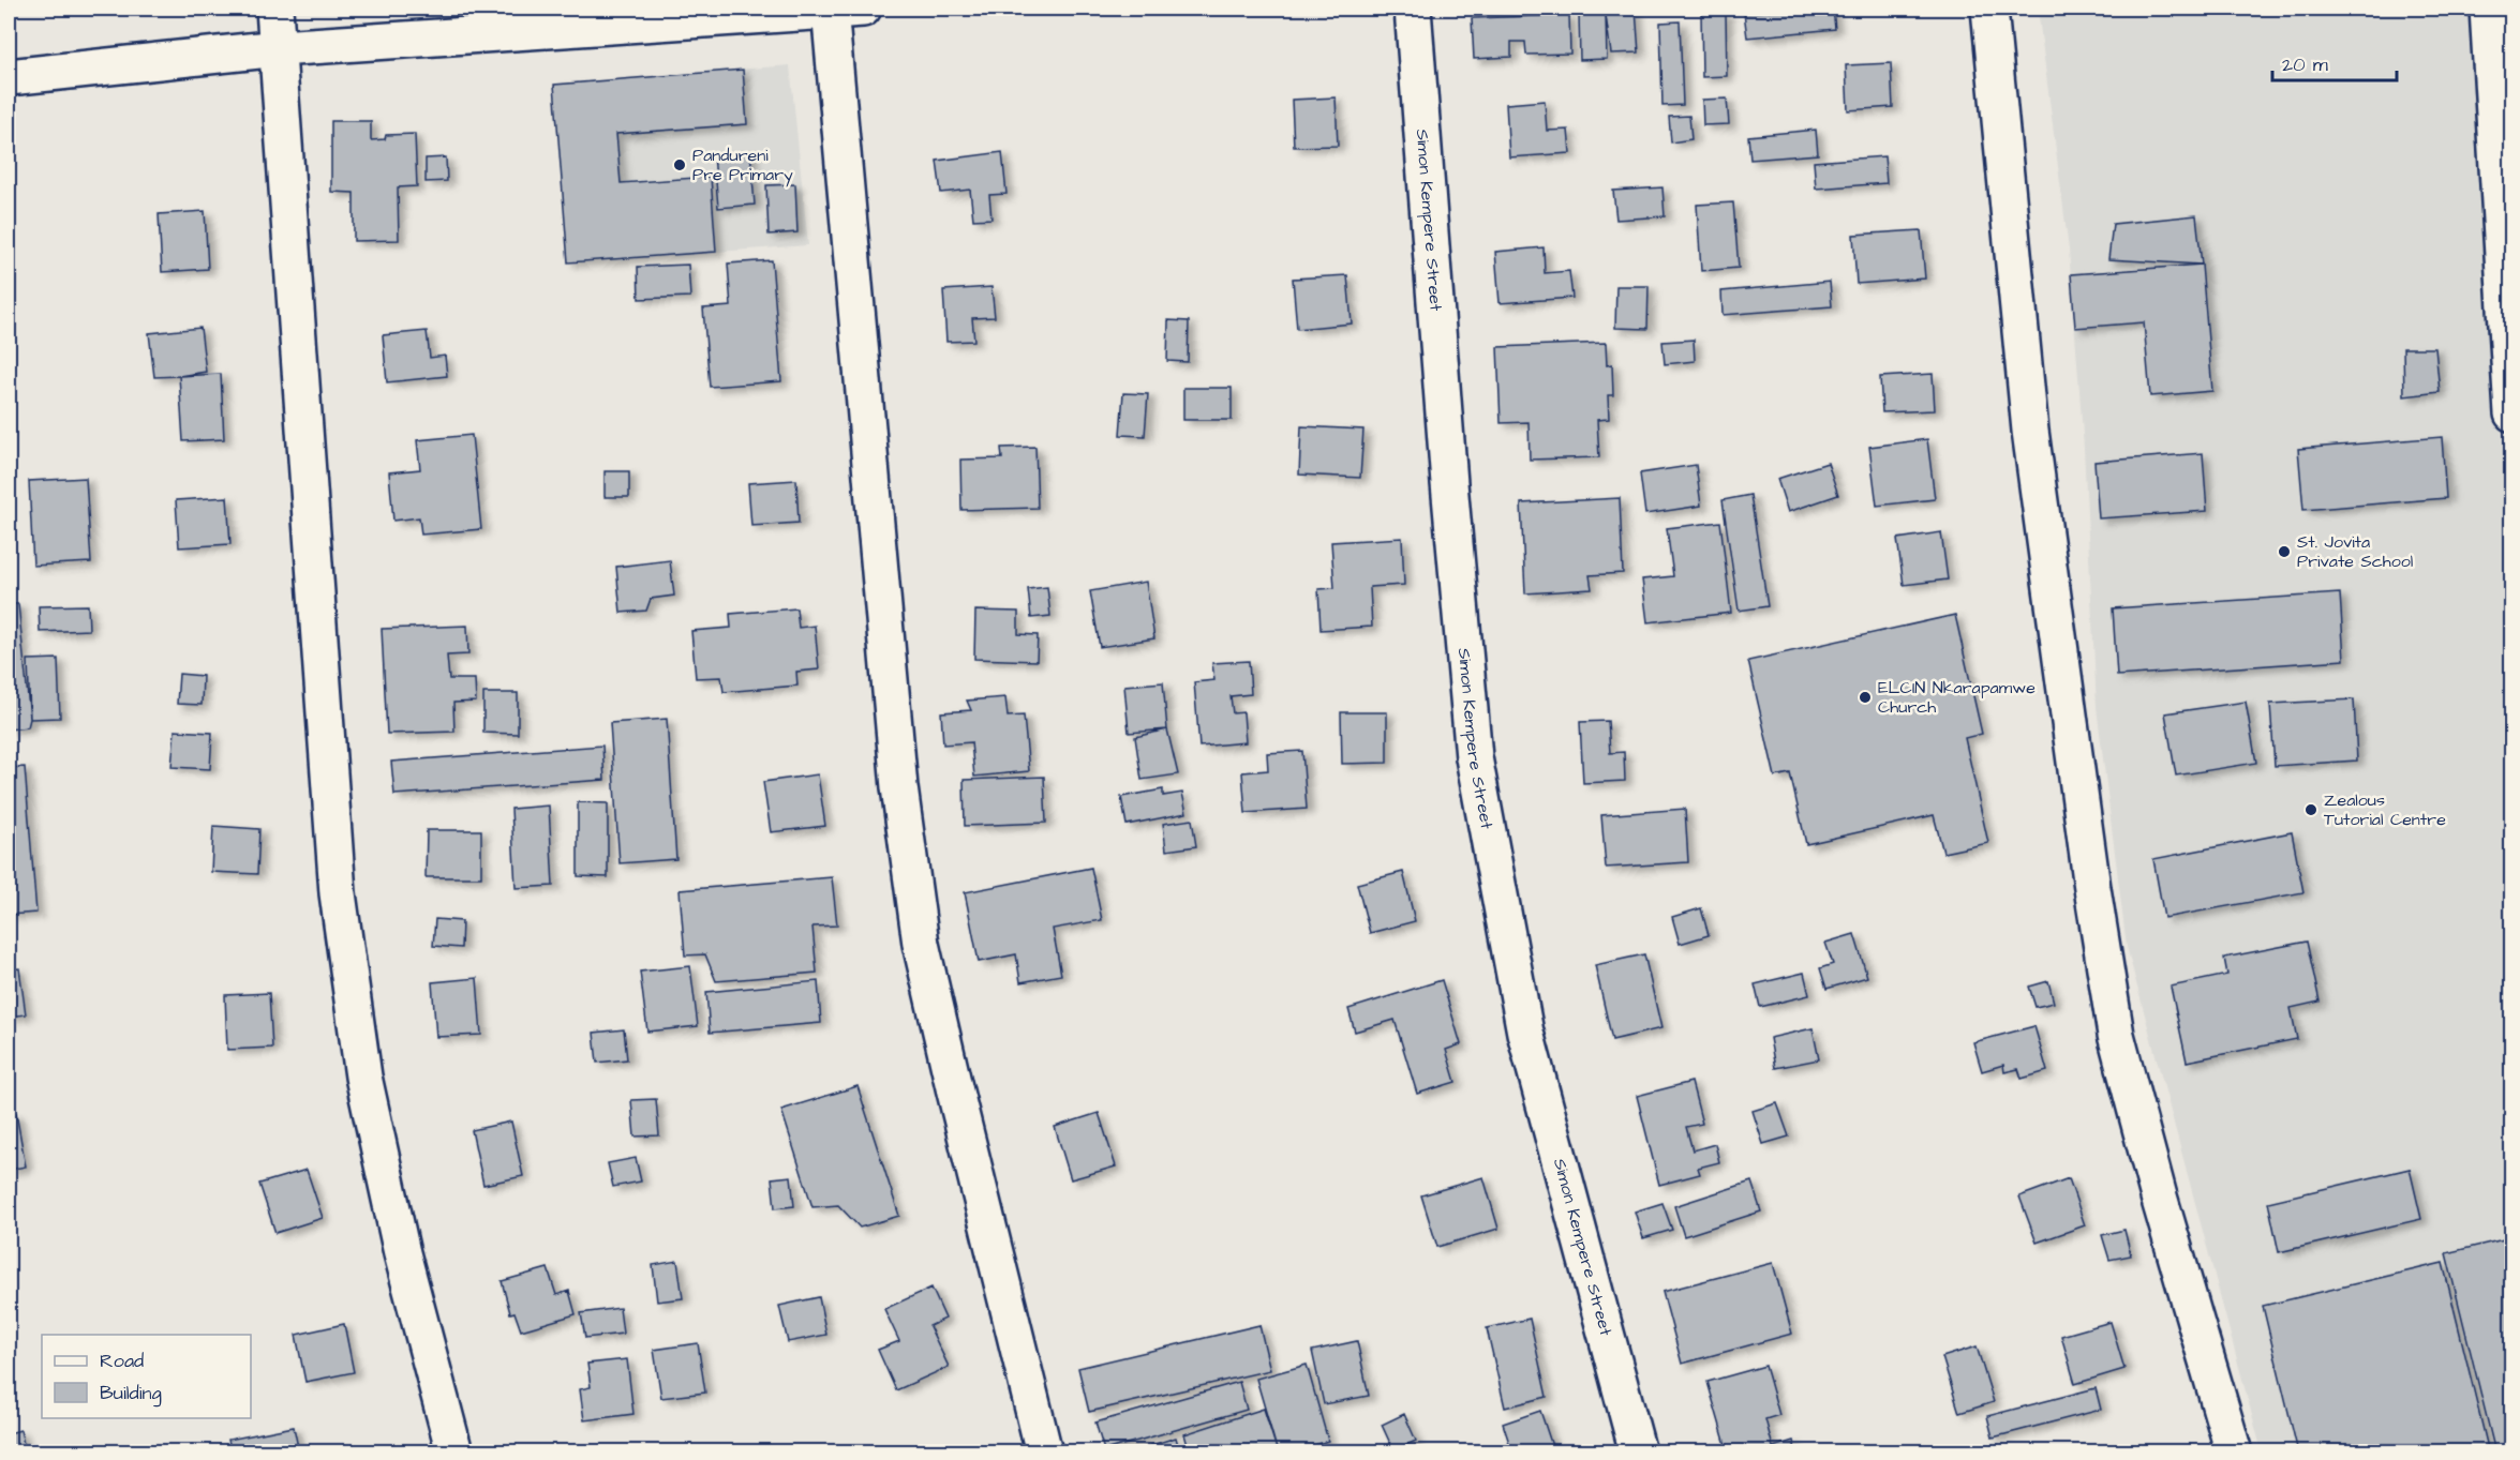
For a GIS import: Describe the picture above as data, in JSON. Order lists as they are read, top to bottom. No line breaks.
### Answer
{"streets":{"street":["Simon Kempere Street"]},"places":["Pandureni Pre Primary","St. Jovita Private School","ELCIN Nkarapamwe Church","Zealous Tutorial Centre"],"legend":["Road","Building"],"scale_bar":"20 m"}
